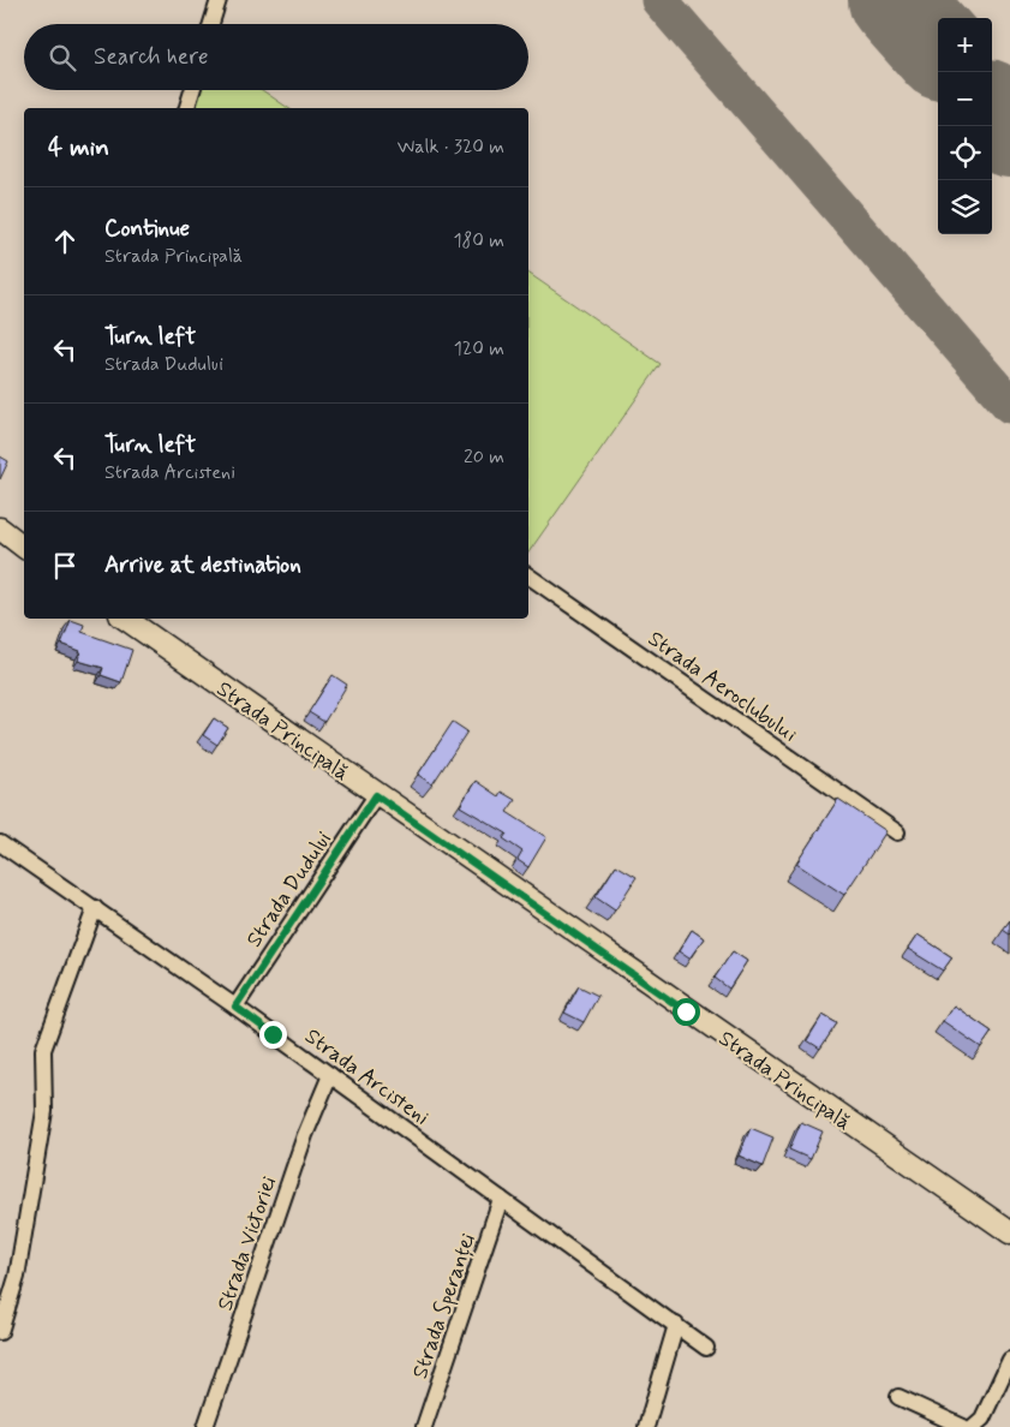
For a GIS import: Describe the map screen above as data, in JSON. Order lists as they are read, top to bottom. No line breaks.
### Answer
{"streets":{"main road":["Strada Principală"],"street":["Strada Aeroclubului","Strada Dudului","Strada Arcisteni","Strada Victoriei","Strada Speranței"]},"crossings":[["Strada Principală","Strada Dudului"],["Strada Dudului","Strada Arcisteni"],["Strada Arcisteni","Strada Victoriei"],["Strada Arcisteni","Strada Speranței"]],"page":{"map_buttons":["+","−"],"search":"Search here","heading":["4 min","Walk · 320 m"],"list":[["Continue","Strada Principală","180 m"],["Turn left","Strada Dudului","120 m"],["Turn left","Strada Arcisteni","20 m"],"Arrive at destination"]}}
